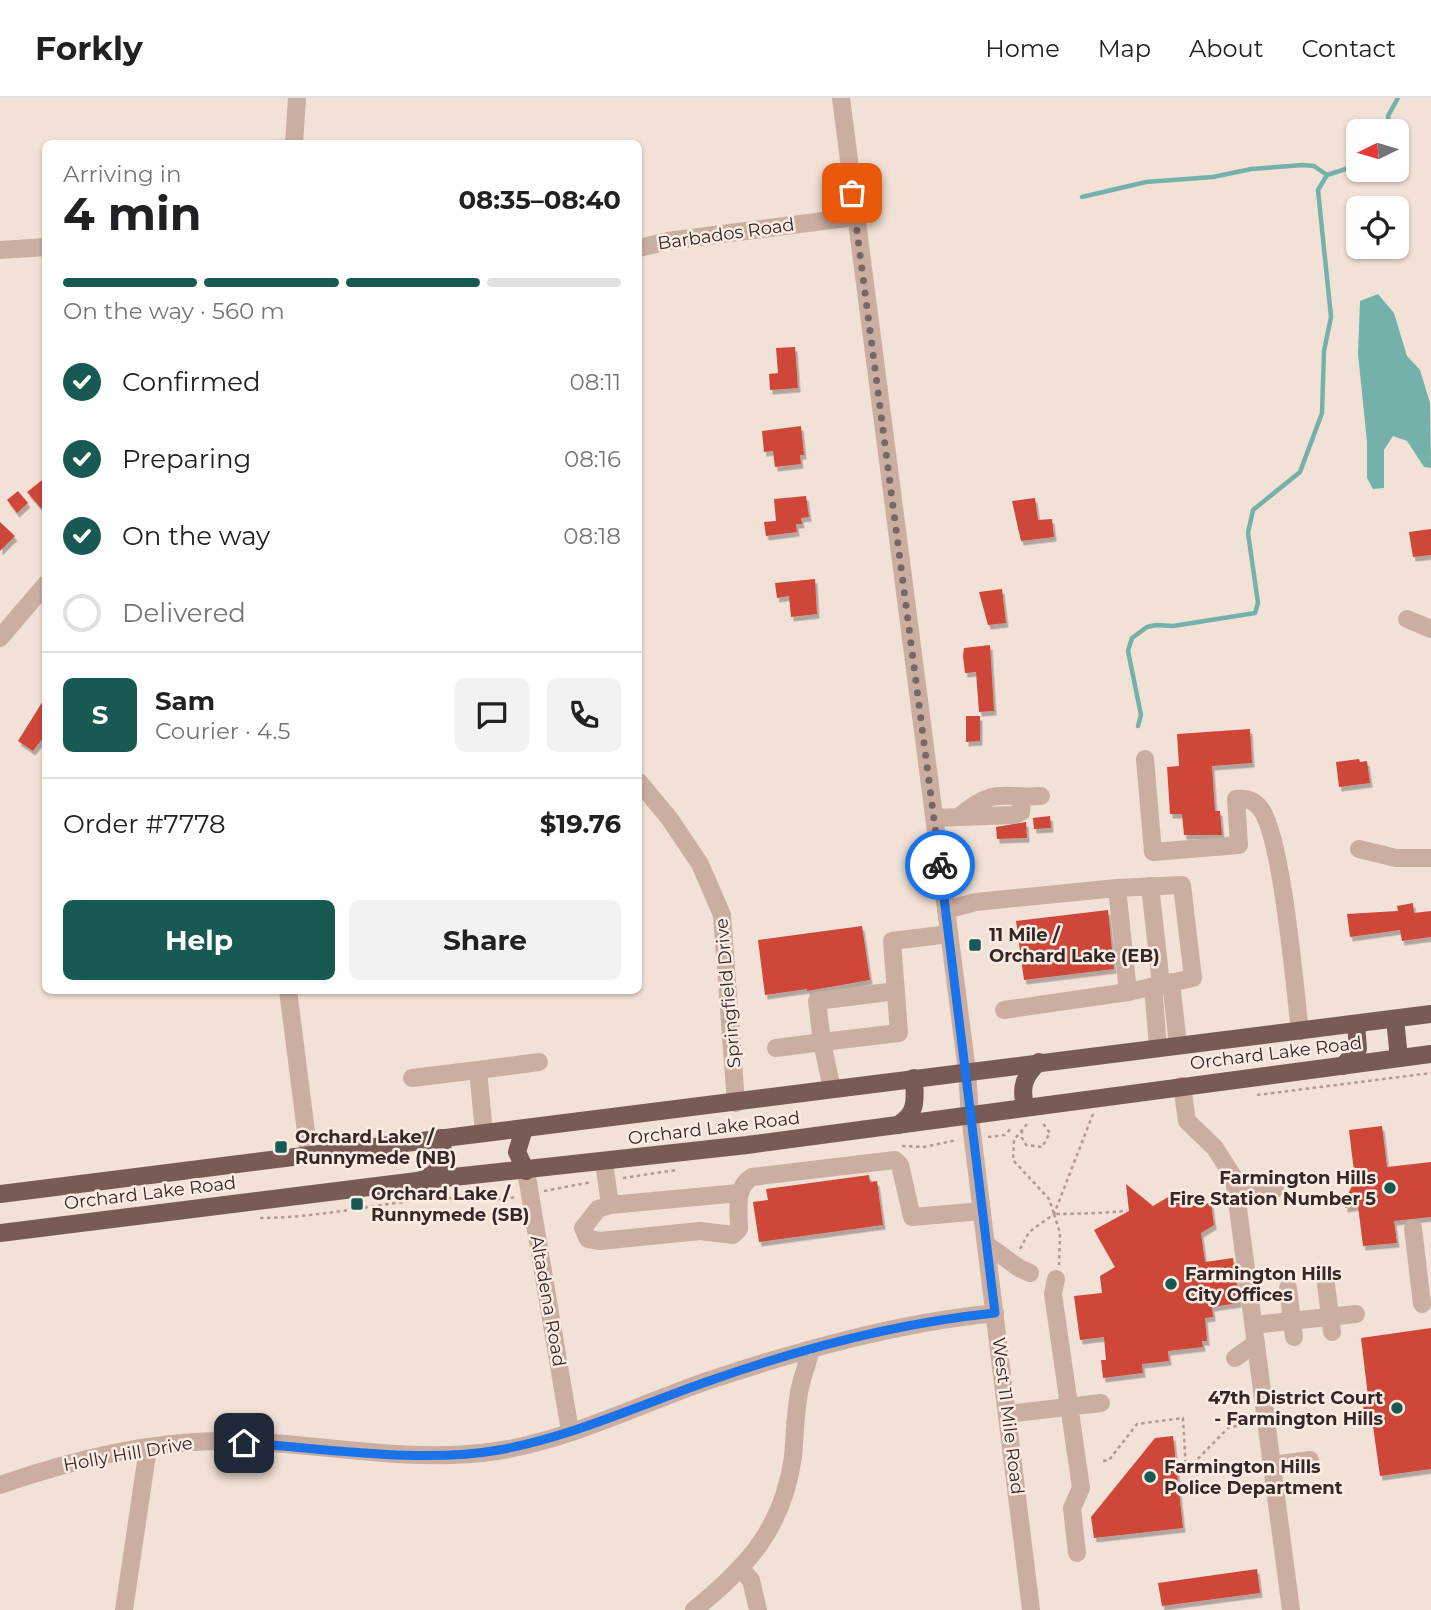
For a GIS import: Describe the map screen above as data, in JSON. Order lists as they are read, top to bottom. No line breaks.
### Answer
{"streets":{"main road":["Orchard Lake Road"],"street":["Barbados Road","Springfield Drive","Altadena Road","West 11 Mile Road","Holly Hill Drive"]},"crossings":[["Barbados Road","West 11 Mile Road"],["Springfield Drive","Orchard Lake Road"],["Orchard Lake Road","Altadena Road"],["Orchard Lake Road","West 11 Mile Road"],["Altadena Road","Holly Hill Drive"],["West 11 Mile Road","Holly Hill Drive"]],"places":{"transit":["11 Mile / Orchard Lake (EB)","Orchard Lake / Runnymede (NB)","Orchard Lake / Runnymede (SB)"],"other":["Farmington Hills Fire Station Number 5","Farmington Hills City Offices","47th District Court - Farmington Hills","Farmington Hills Police Department"]},"north":"left","page":{"header":"Forkly","nav":["Home","Map","About","Contact"],"heading":["4 min","Arriving in","08:35–08:40"],"panel":["Sam","Courier · 4.5","Order #7778","$19.76"],"bar":"On the way · 560 m","list":[["Confirmed","08:11"],["Preparing","08:16"],["On the way","08:18"],"Delivered"],"round":"S","buttons":["Help","Share"]}}
